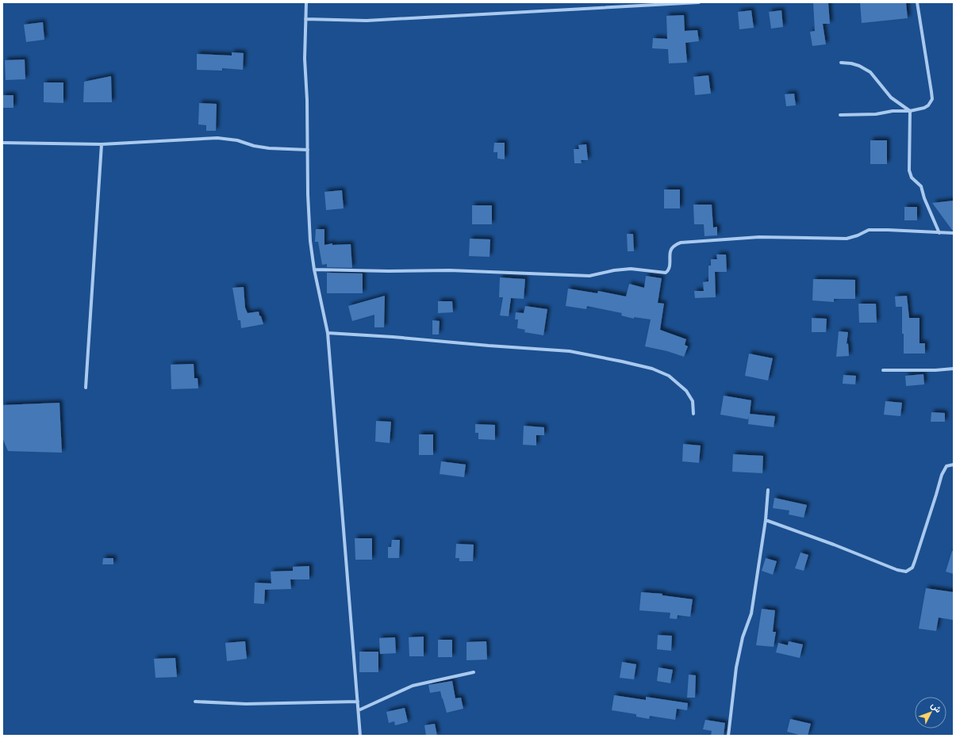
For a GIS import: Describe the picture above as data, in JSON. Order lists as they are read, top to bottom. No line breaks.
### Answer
{"north":"top right"}
